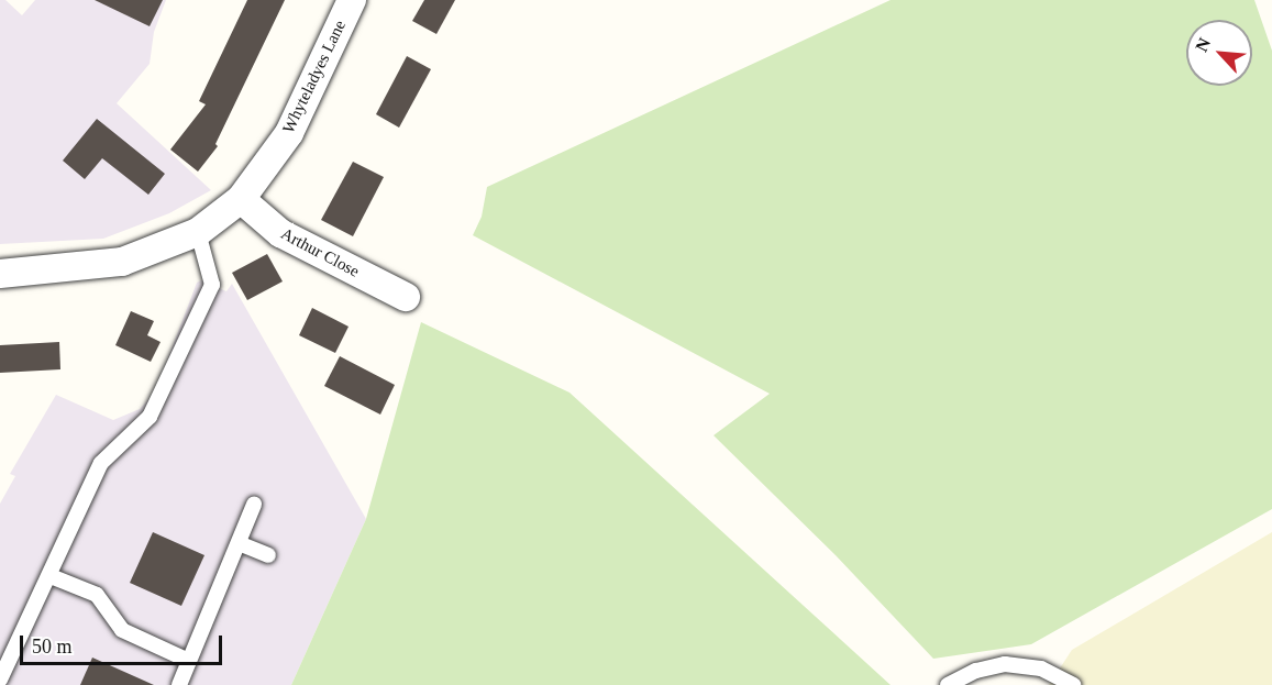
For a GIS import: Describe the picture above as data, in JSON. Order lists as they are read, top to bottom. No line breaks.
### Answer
{"streets":{"street":["Whyteladyes Lane","Arthur Close"]},"crossings":[["Whyteladyes Lane","Arthur Close"]],"scale_bar":"50 m","north":"top left"}
